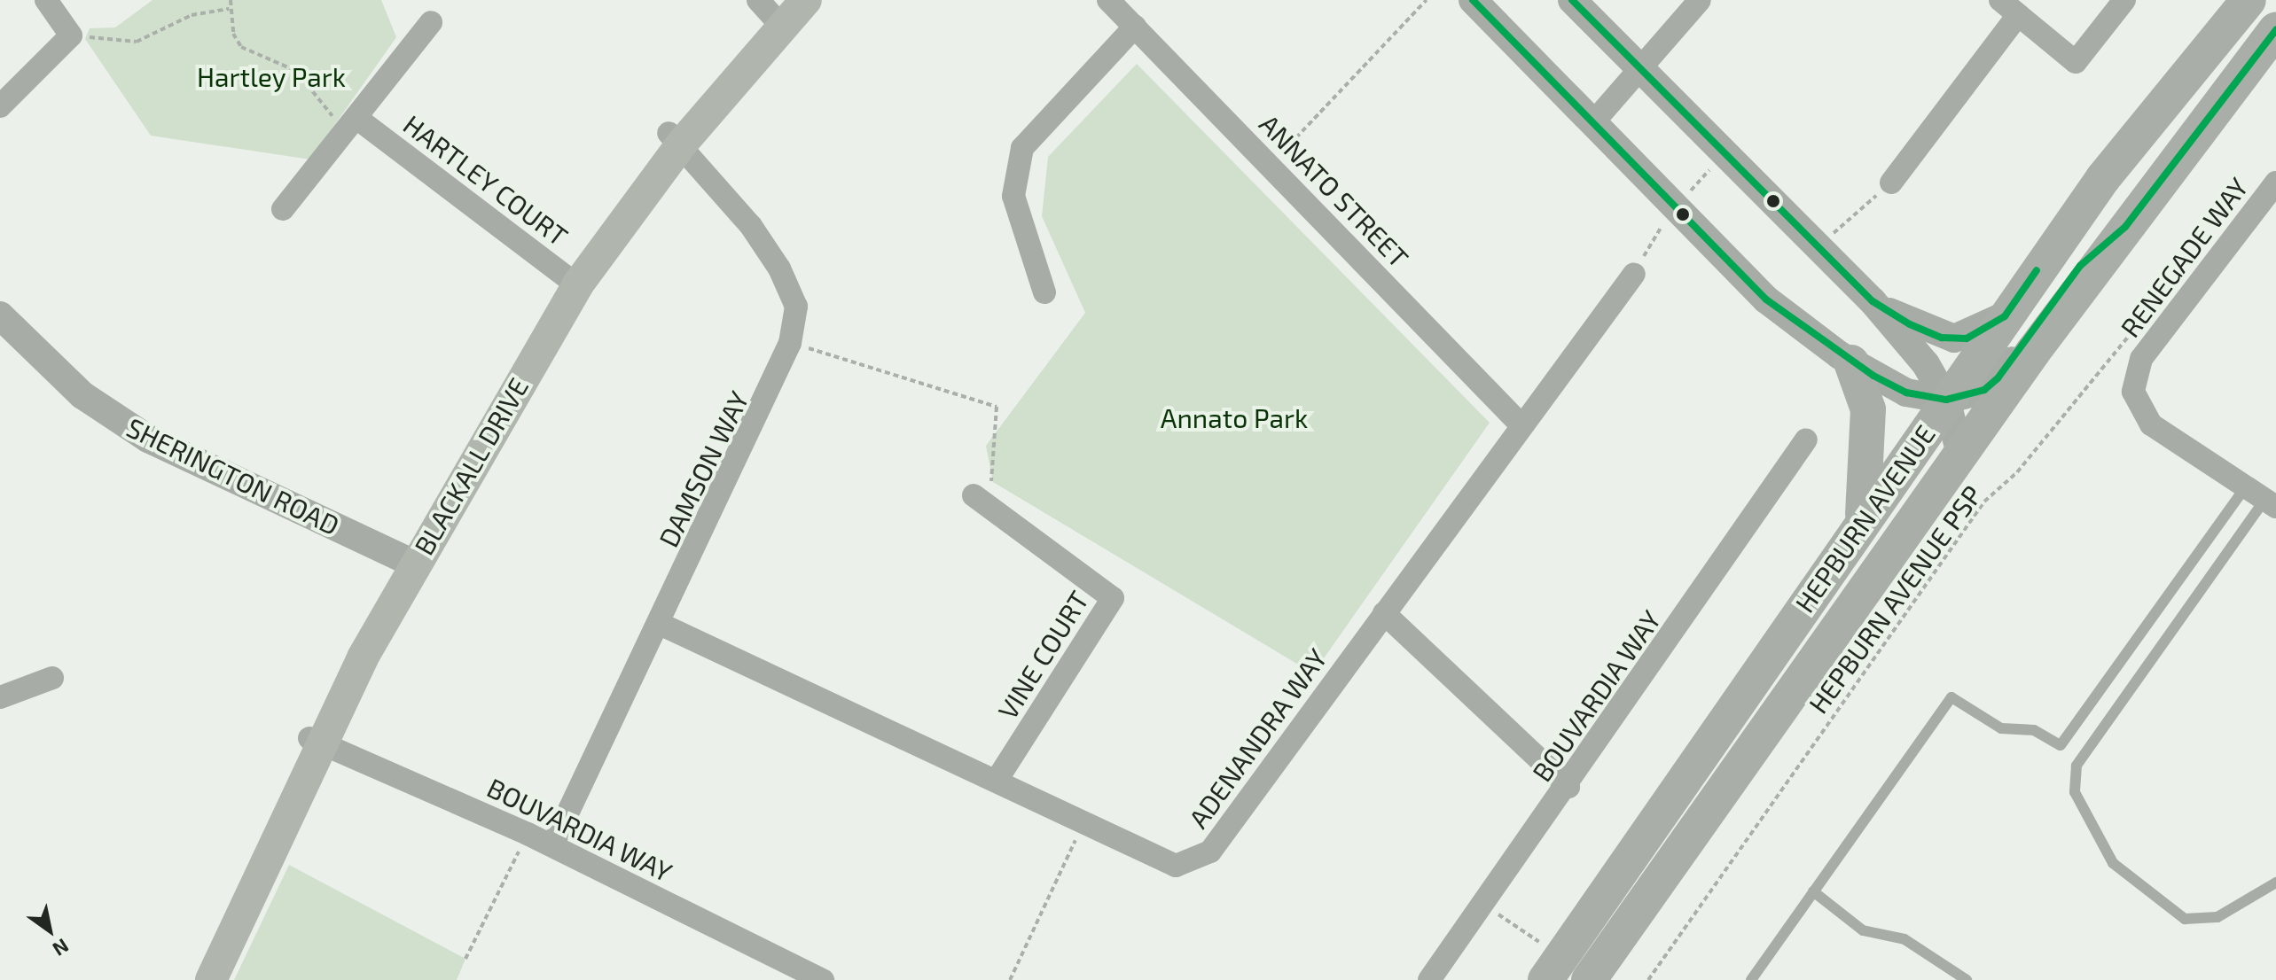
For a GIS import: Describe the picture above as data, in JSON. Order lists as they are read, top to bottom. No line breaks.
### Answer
{"streets":{"main road":["BLACKALL DRIVE","HEPBURN AVENUE"],"street":["HARTLEY COURT","ANNATO STREET","RENEGADE WAY","DAMSON WAY","SHERINGTON ROAD","VINE COURT","BOUVARDIA WAY","ADENANDRA WAY"],"path":["HEPBURN AVENUE PSP"]},"crossings":[["HARTLEY COURT","BLACKALL DRIVE"],["ANNATO STREET","ADENANDRA WAY"],["BLACKALL DRIVE","DAMSON WAY"],["BLACKALL DRIVE","SHERINGTON ROAD"],["BLACKALL DRIVE","BOUVARDIA WAY"],["DAMSON WAY","BOUVARDIA WAY"],["DAMSON WAY","ADENANDRA WAY"],["VINE COURT","ADENANDRA WAY"]],"parks":["Hartley Park","Annato Park"],"north":"bottom right"}
